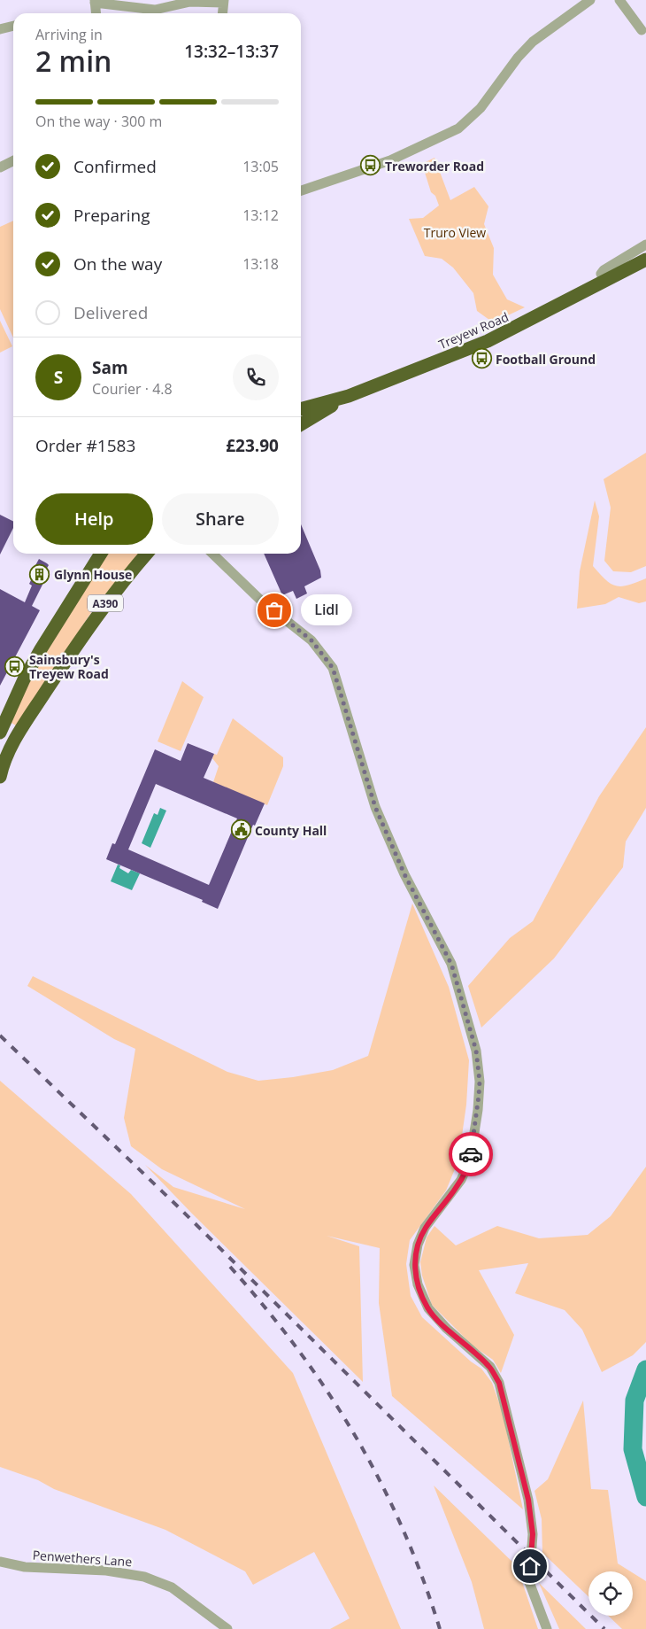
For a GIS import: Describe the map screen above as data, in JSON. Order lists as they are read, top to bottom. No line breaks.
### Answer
{"streets":{"highway":["Treyew Road","A390"],"street":["Penwethers Lane"]},"parks":["Truro View"],"places":{"bus stop":["Treworder Road","Football Ground","Sainsbury's Treyew Road"],"building":["Glynn House"],"other":["Lidl"],"public building":["County Hall"]},"page":{"heading":["2 min","Arriving in","13:32–13:37"],"panel":["Sam","Courier · 4.8","Order #1583","£23.90"],"bar":"On the way · 300 m","list":[["Confirmed","13:05"],["Preparing","13:12"],["On the way","13:18"],"Delivered"],"round":"S","buttons":["Help","Share"],"bubble":"Lidl"}}
